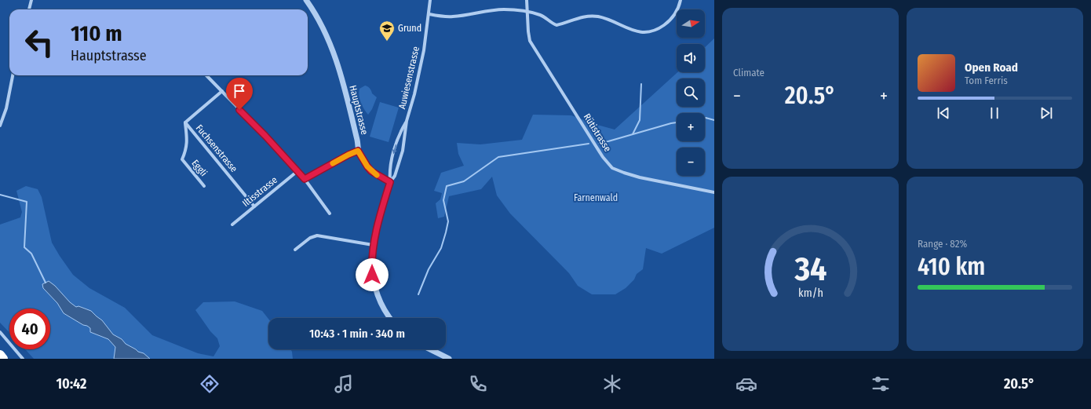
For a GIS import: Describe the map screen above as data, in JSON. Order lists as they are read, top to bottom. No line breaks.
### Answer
{"streets":{"street":["Auwiesenstrasse","Hauptstrasse","Rütistrasse","Fuchsenstrasse","Eggli","Iltisstrasse"]},"crossings":[["Auwiesenstrasse","Hauptstrasse"],["Fuchsenstrasse","Eggli"],["Fuchsenstrasse","Iltisstrasse"]],"parks":["Farnenwald"],"places":{"school or university":["Grund"]},"north":"right","page":{"tile":["Climate",["Range · 82%","410 km"]],"map_buttons":["+","−"],"turn":["110 m","Hauptstrasse"],"song":["Open Road","Tom Ferris"],"heat":["−","20.5°","+"],"limit":"40","trip":"10:43 · 1 min · 340 m","tabs":["10:42","20.5°"],"gauge":["34","km/h"]}}
